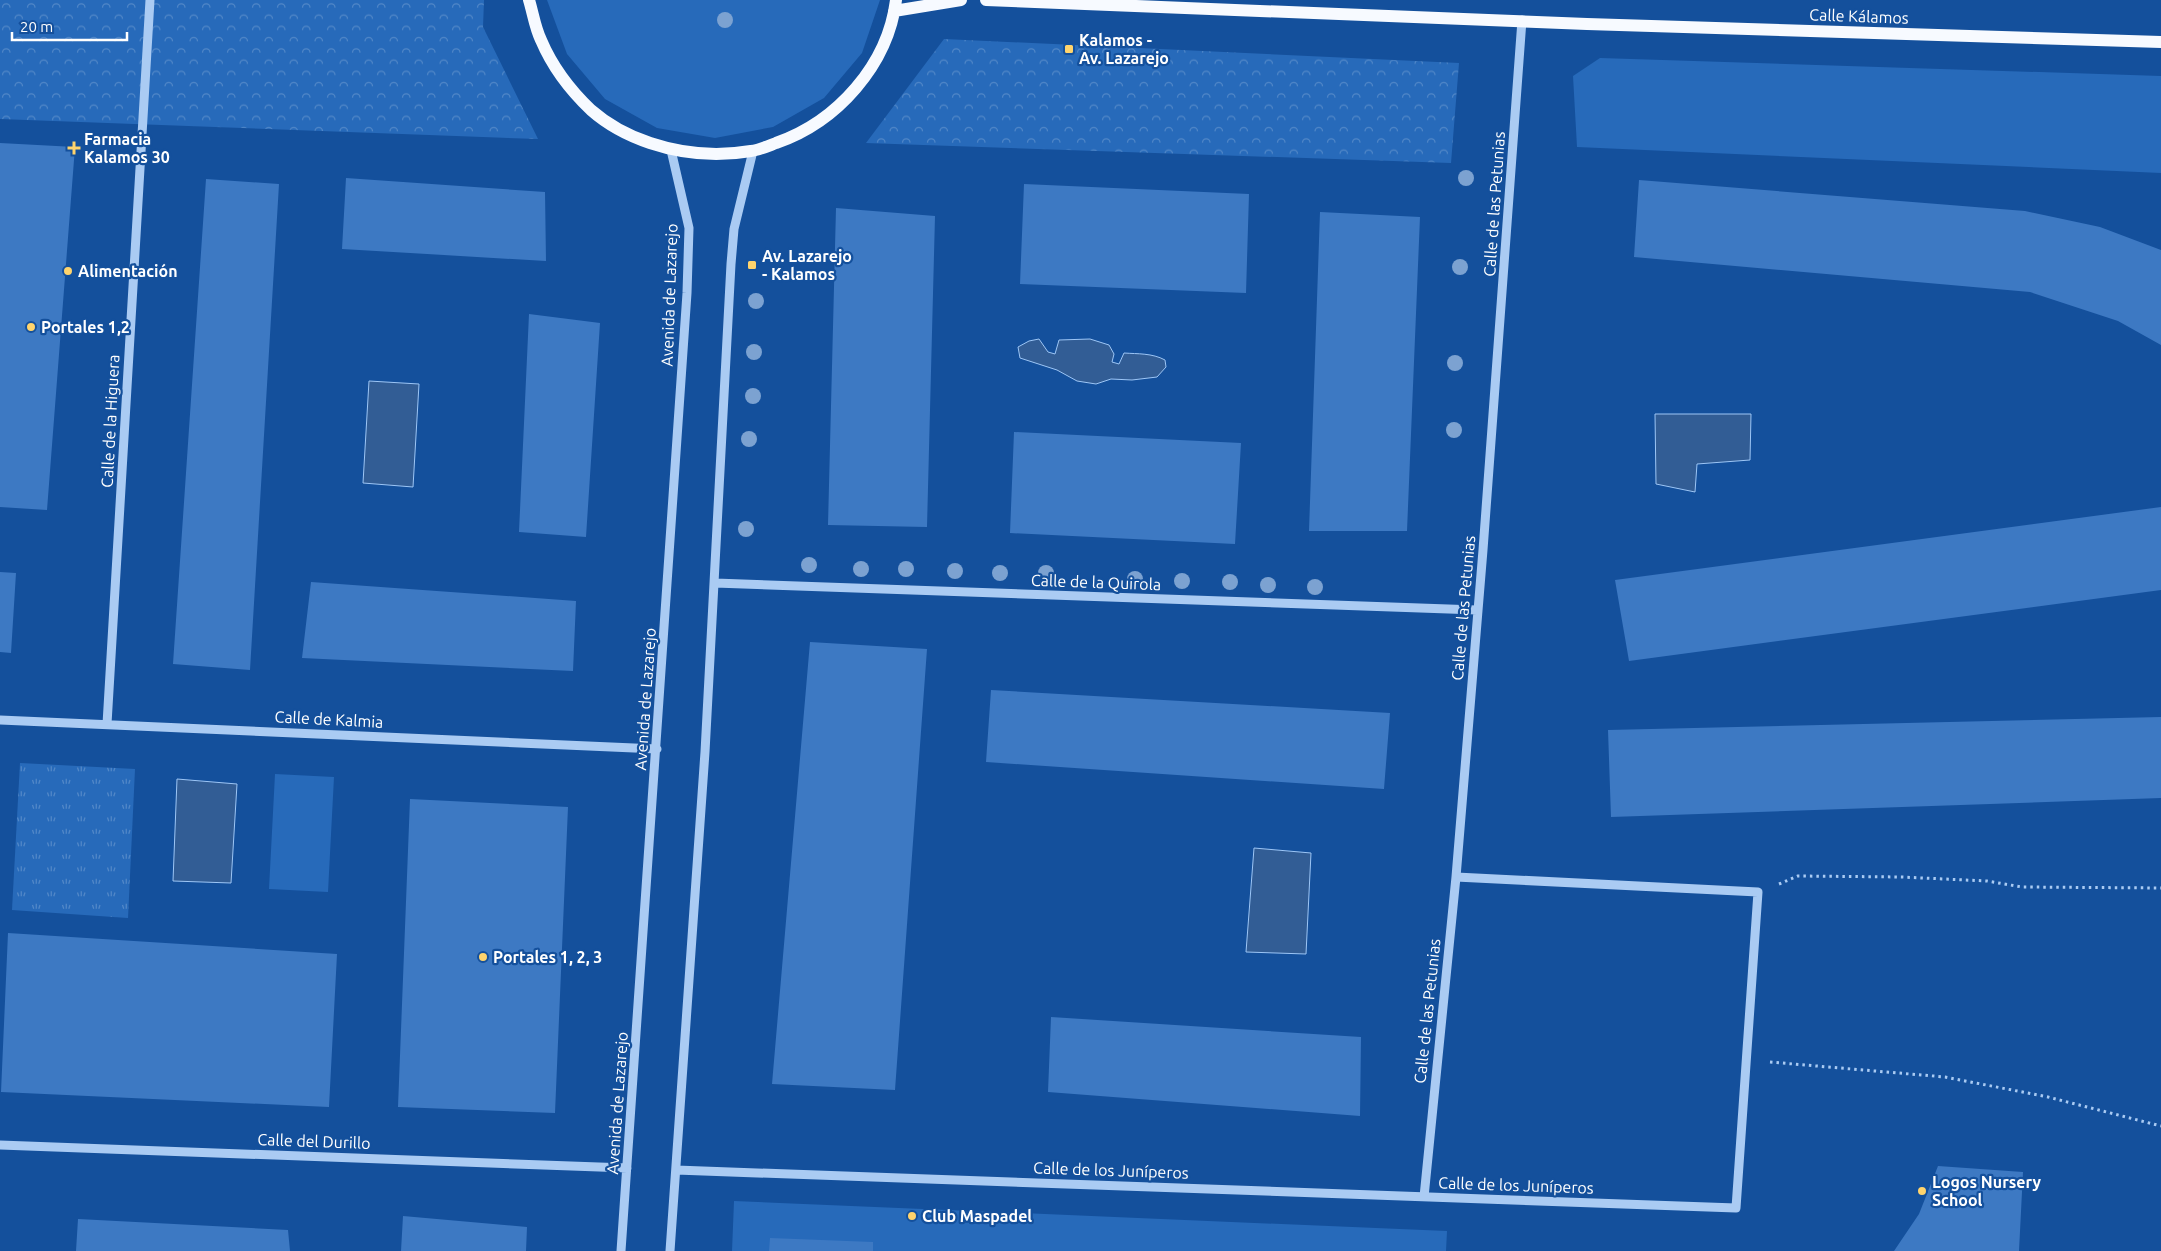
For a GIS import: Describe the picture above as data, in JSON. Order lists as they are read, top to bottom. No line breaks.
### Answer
{"streets":{"main road":["Calle Kálamos"],"street":["Calle de las Petunias","Avenida de Lazarejo","Calle de la Higuera","Calle de la Quirola","Calle de Kalmia","Calle del Durillo","Calle de los Juníperos"]},"crossings":[["Calle Kálamos","Calle de las Petunias"],["Calle de las Petunias","Calle de la Quirola"],["Calle de las Petunias","Calle de los Juníperos"],["Avenida de Lazarejo","Calle de Kalmia"],["Avenida de Lazarejo","Calle del Durillo"],["Calle de la Higuera","Calle de Kalmia"]],"places":{"transit":["Kalamos - Av. Lazarejo","Av. Lazarejo - Kalamos"],"health":["Farmacia Kalamos 30"],"other":["Alimentación","Portales 1,2","Portales 1, 2, 3","Logos Nursery School","Club Maspadel"]},"scale_bar":"20 m"}
